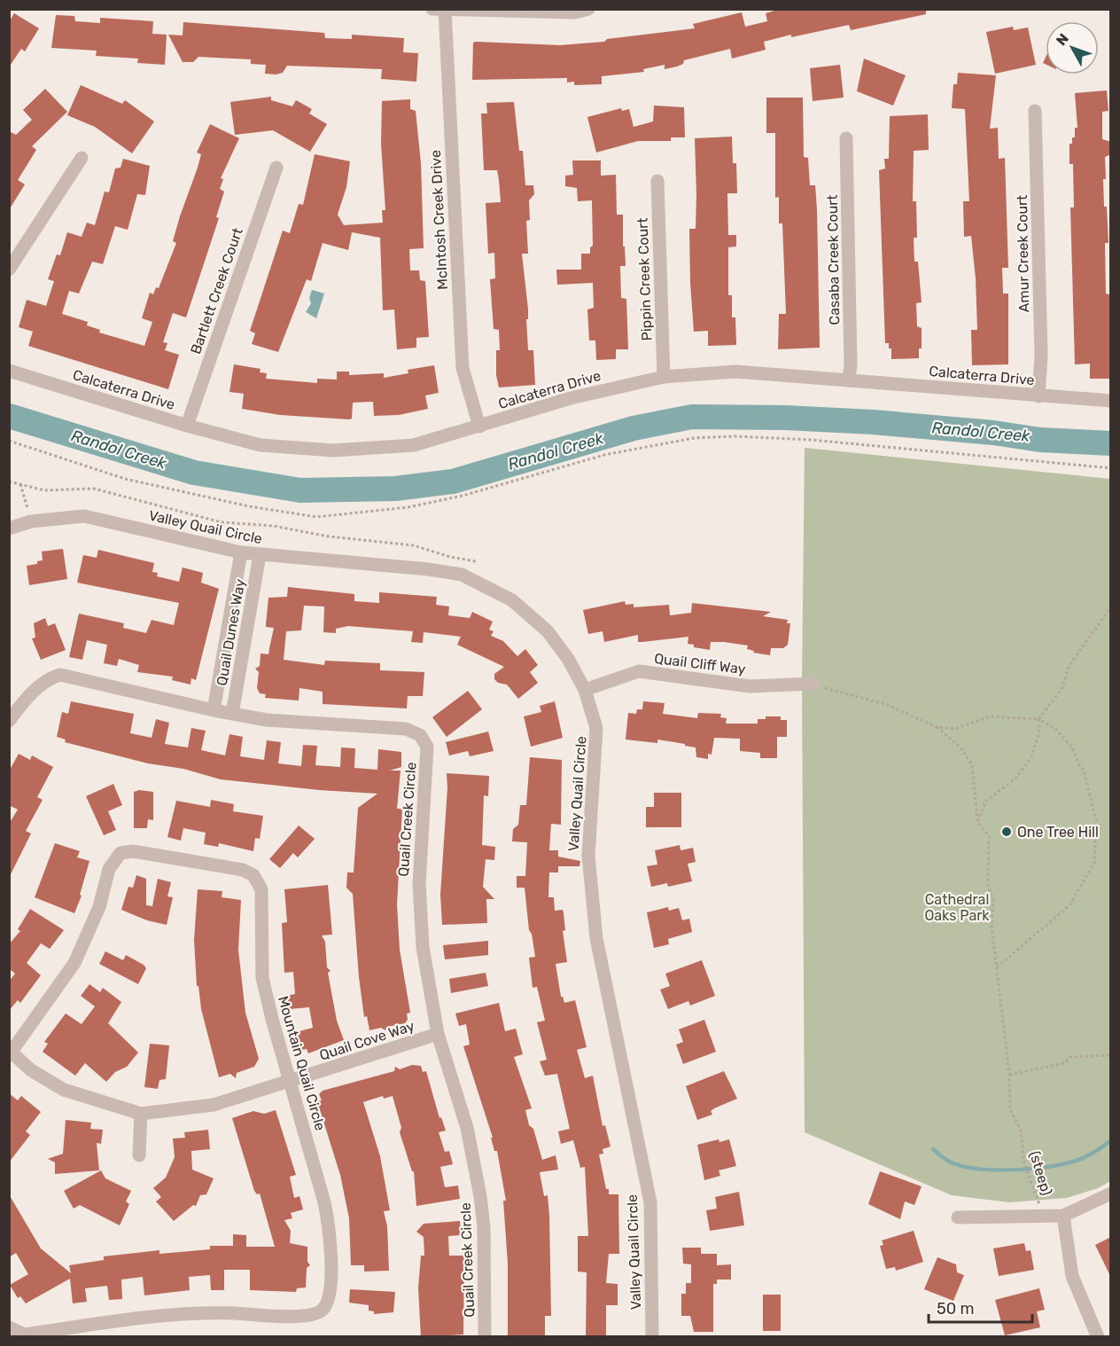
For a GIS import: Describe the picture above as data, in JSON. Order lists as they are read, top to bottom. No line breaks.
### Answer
{"streets":{"street":["McIntosh Creek Drive","Amur Creek Court","Casaba Creek Court","Pippin Creek Court","Bartlett Creek Court","Calcaterra Drive","Valley Quail Circle","Quail Dunes Way","Quail Cliff Way","Quail Creek Circle","Quail Cove Way","Mountain Quail Circle"],"path":["(steep)"]},"crossings":[["McIntosh Creek Drive","Calcaterra Drive"],["Amur Creek Court","Calcaterra Drive"],["Casaba Creek Court","Calcaterra Drive"],["Pippin Creek Court","Calcaterra Drive"],["Bartlett Creek Court","Calcaterra Drive"],["Valley Quail Circle","Quail Dunes Way"],["Valley Quail Circle","Quail Cliff Way"],["Quail Dunes Way","Quail Creek Circle"],["Quail Creek Circle","Quail Cove Way"],["Quail Cove Way","Mountain Quail Circle"]],"water":["Randol Creek"],"parks":["Cathedral Oaks Park"],"places":["One Tree Hill"],"scale_bar":"50 m","north":"top left"}
